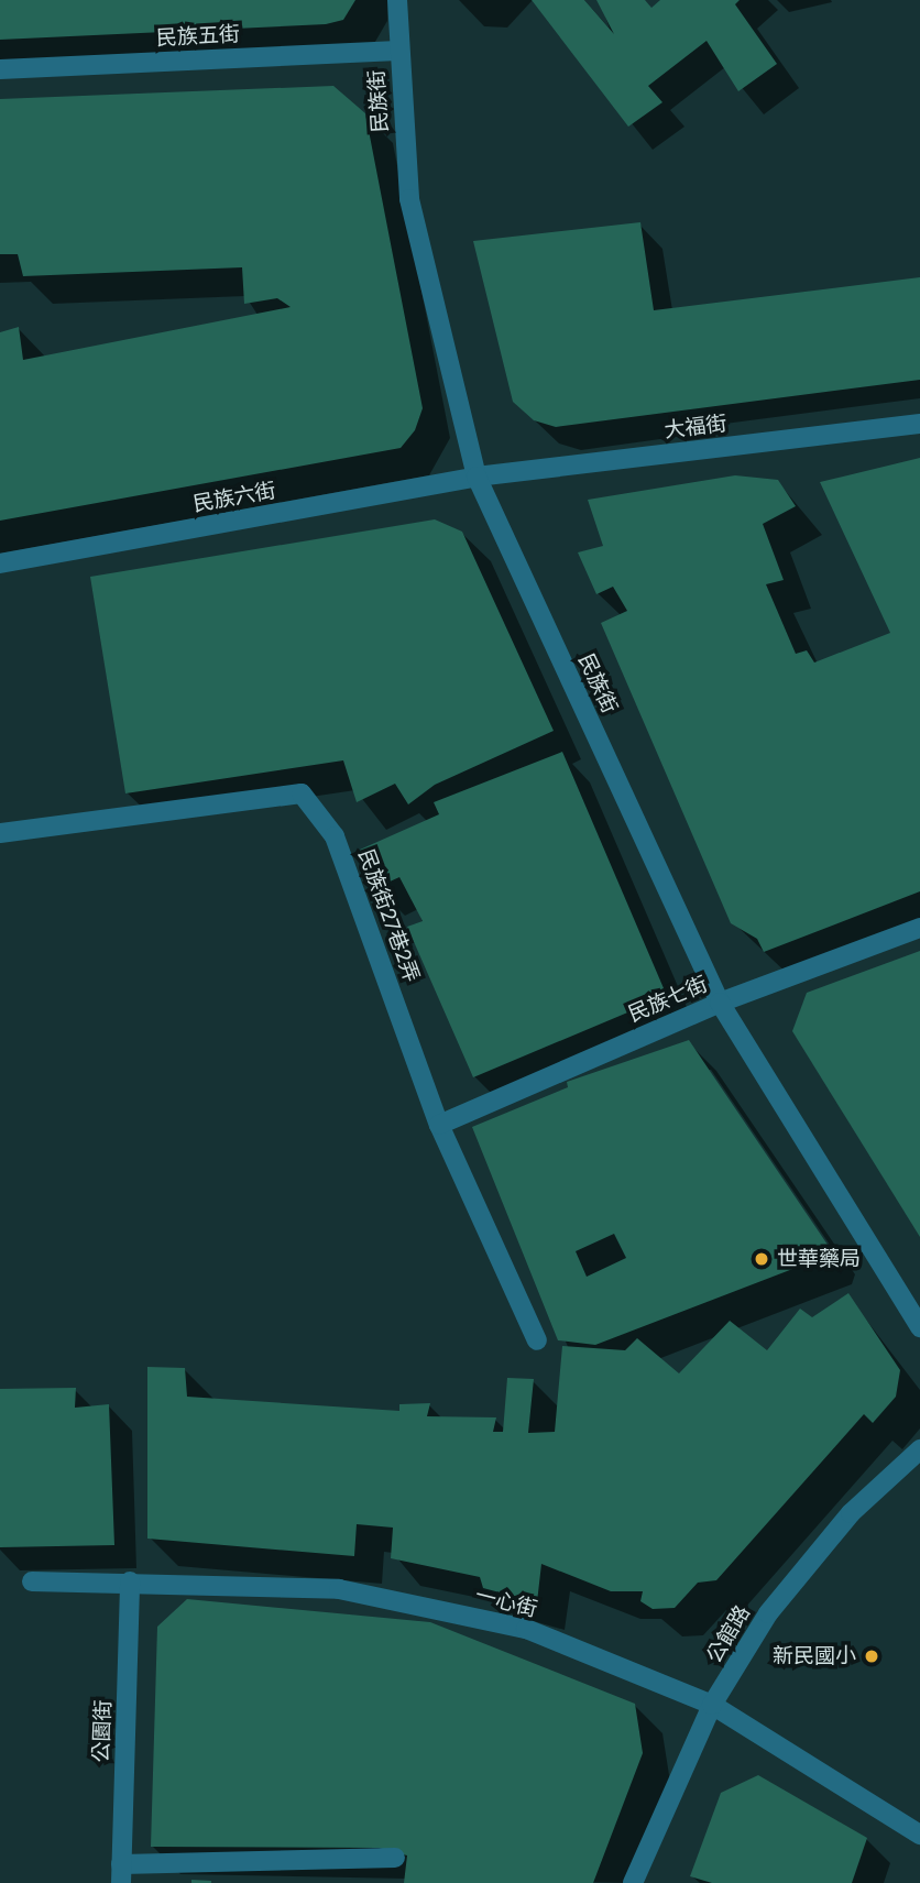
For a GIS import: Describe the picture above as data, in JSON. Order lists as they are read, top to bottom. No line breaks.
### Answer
{"streets":{"street":["民族五街","民族街","大福街","民族六街","民族街27巷2弄","民族七街","一心街","公館路","公園街"]},"crossings":[["民族五街","民族街"],["民族街","大福街"],["民族街","民族六街"],["民族街","民族七街"],["大福街","民族六街"],["民族街27巷2弄","民族七街"],["一心街","公館路"],["一心街","公園街"]],"places":["世華藥局","新民國小"]}
